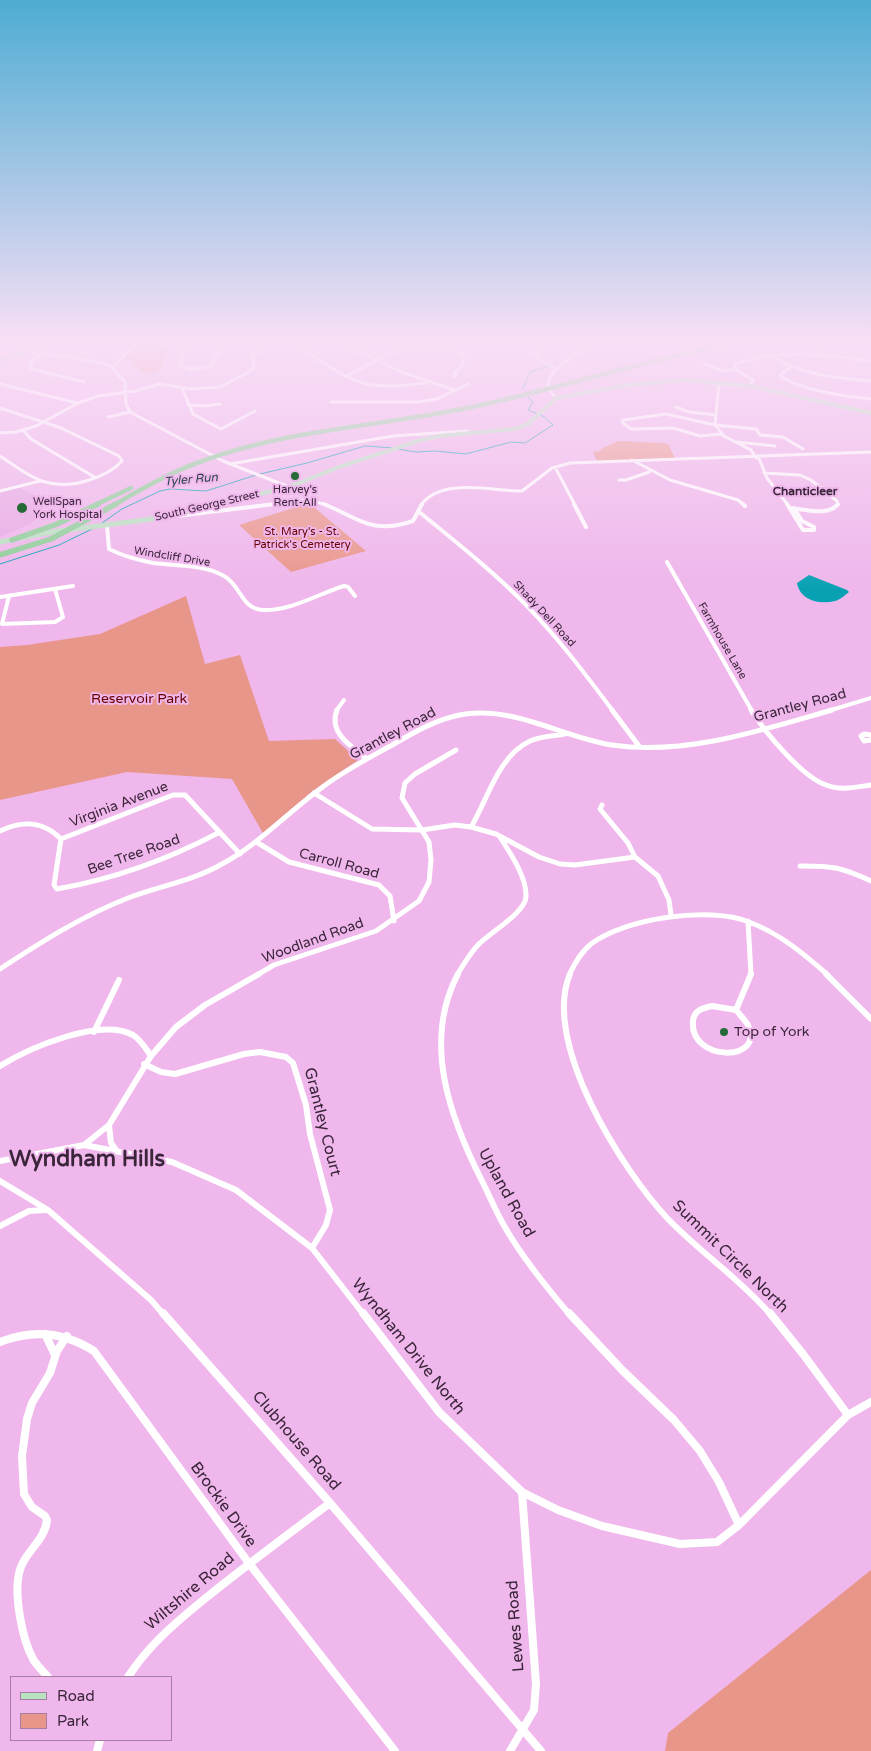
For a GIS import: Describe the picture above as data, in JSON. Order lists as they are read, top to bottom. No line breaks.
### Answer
{"streets":{"main road":["South George Street"],"street":["Windcliff Drive","Shady Dell Road","Farmhouse Lane","Grantley Road","Virginia Avenue","Bee Tree Road","Carroll Road","Woodland Road","Grantley Court","Upland Road","Summit Circle North","Wyndham Drive North","Clubhouse Road","Brockie Drive","Wiltshire Road","Lewes Road"]},"crossings":[["South George Street","Windcliff Drive"],["Shady Dell Road","Grantley Road"],["Farmhouse Lane","Grantley Road"],["Grantley Road","Carroll Road"],["Virginia Avenue","Bee Tree Road"],["Carroll Road","Woodland Road"],["Woodland Road","Grantley Court"],["Woodland Road","Wyndham Drive North"],["Grantley Court","Wyndham Drive North"],["Upland Road","Wyndham Drive North"],["Summit Circle North","Wyndham Drive North"],["Wyndham Drive North","Lewes Road"],["Clubhouse Road","Wiltshire Road"],["Clubhouse Road","Lewes Road"],["Brockie Drive","Wiltshire Road"]],"districts":["Chanticleer","Wyndham Hills"],"water":["Tyler Run"],"parks":["St. Mary's - St. Patrick's Cemetery","Reservoir Park"],"places":["Harvey's Rent-All","WellSpan York Hospital","Top of York"],"legend":["Road","Park"]}
